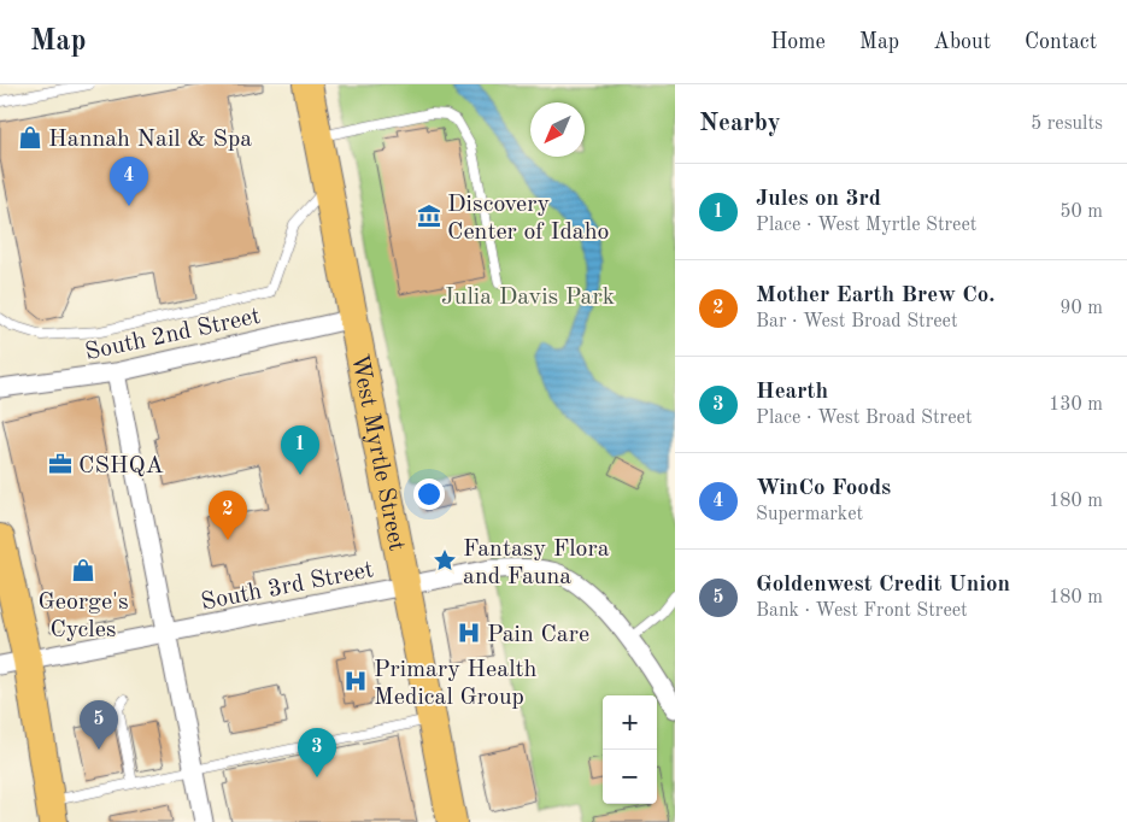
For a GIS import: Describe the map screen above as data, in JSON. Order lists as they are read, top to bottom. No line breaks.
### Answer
{"streets":{"main road":["West Myrtle Street"],"street":["South 2nd Street","South 3rd Street"]},"crossings":[["South 2nd Street","West Myrtle Street"],["West Myrtle Street","South 3rd Street"]],"parks":["Julia Davis Park"],"places":{"shop":["Hannah Nail & Spa","George's Cycles"],"museum":["Discovery Center of Idaho"],"office":["CSHQA"],"place":["Fantasy Flora and Fauna"],"hospital":["Pain Care","Primary Health Medical Group"]},"north":"bottom left","page":{"header":"Map","nav":["Home","Map","About","Contact"],"heading":["Nearby","5 results"],"pins":["4","1","2","5","3"],"list":[{"mark":"1","name":"Jules on 3rd","note":"Place · West Myrtle Street","value":"50 m"},{"mark":"2","name":"Mother Earth Brew Co.","note":"Bar · West Broad Street","value":"90 m"},{"mark":"3","name":"Hearth","note":"Place · West Broad Street","value":"130 m"},{"mark":"4","name":"WinCo Foods","note":"Supermarket","value":"180 m"},{"mark":"5","name":"Goldenwest Credit Union","note":"Bank · West Front Street","value":"180 m"}],"map_buttons":["+","−"]}}
